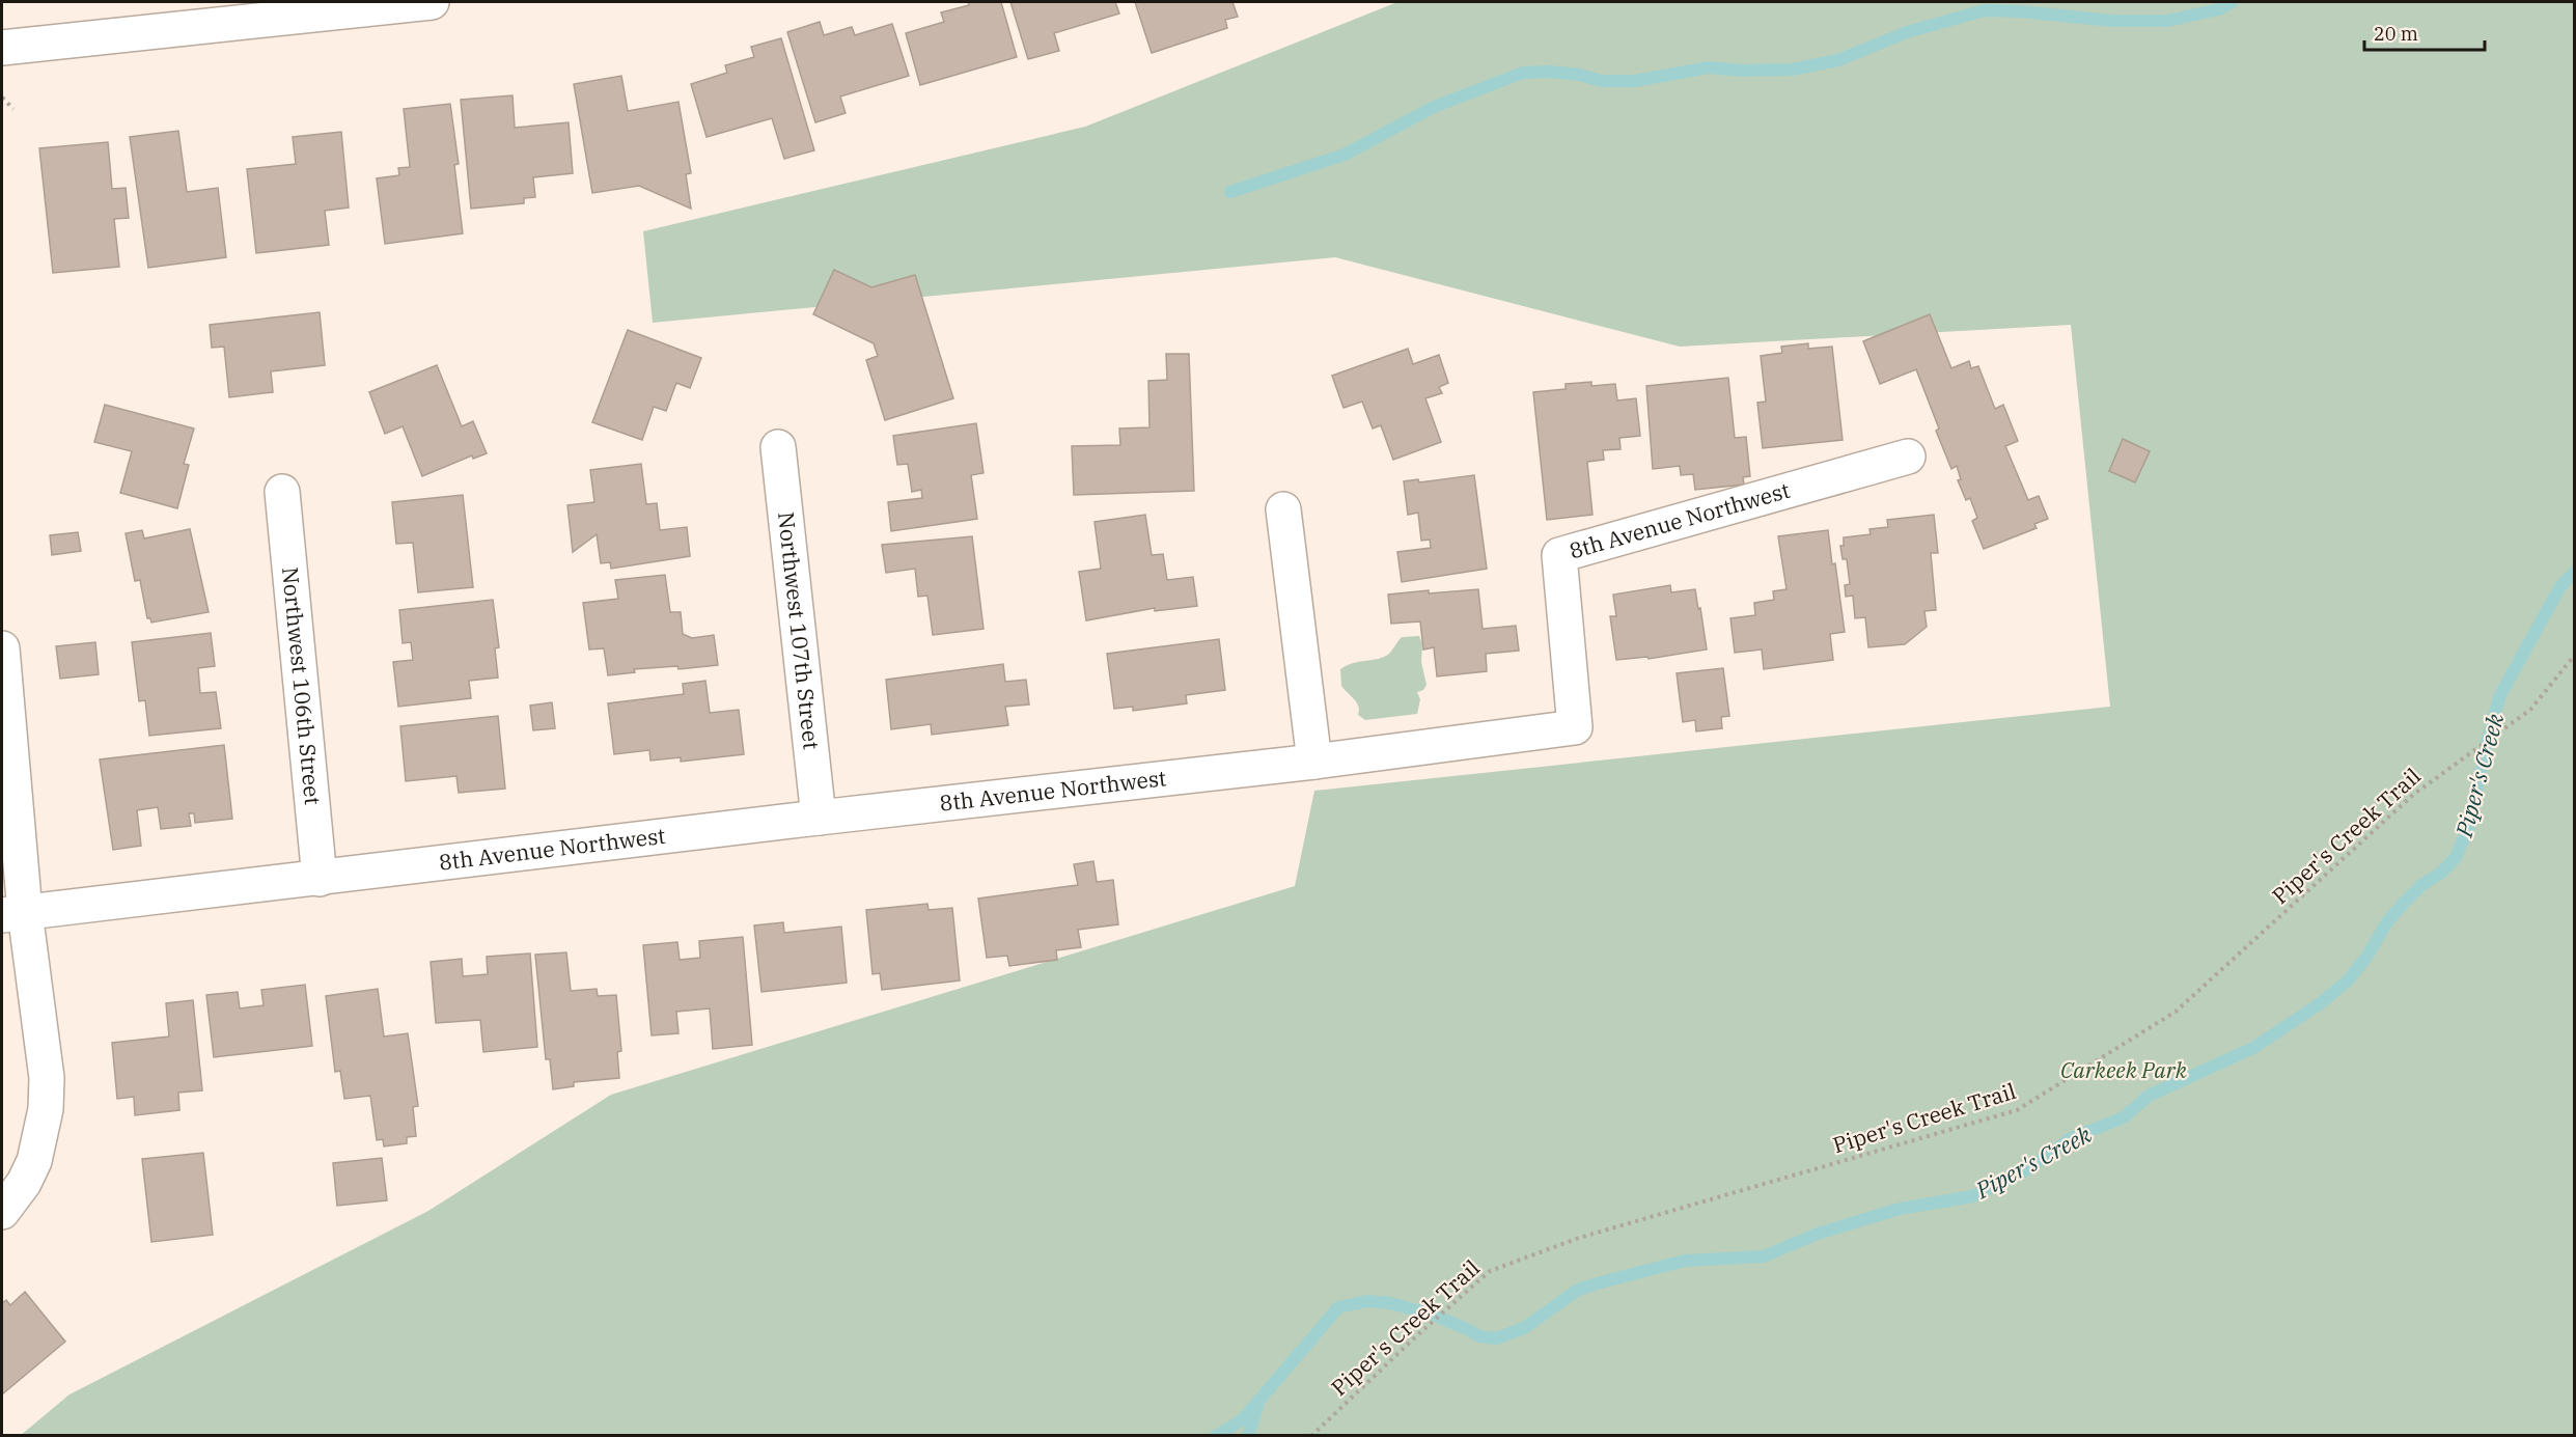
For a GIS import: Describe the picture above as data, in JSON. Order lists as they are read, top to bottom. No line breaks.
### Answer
{"streets":{"street":["8th Avenue Northwest","Northwest 107th Street","Northwest 106th Street"],"path":["Piper's Creek Trail"]},"crossings":[["8th Avenue Northwest","Northwest 107th Street"],["8th Avenue Northwest","Northwest 106th Street"]],"water":["Piper's Creek"],"parks":["Carkeek Park"],"scale_bar":"20 m"}
